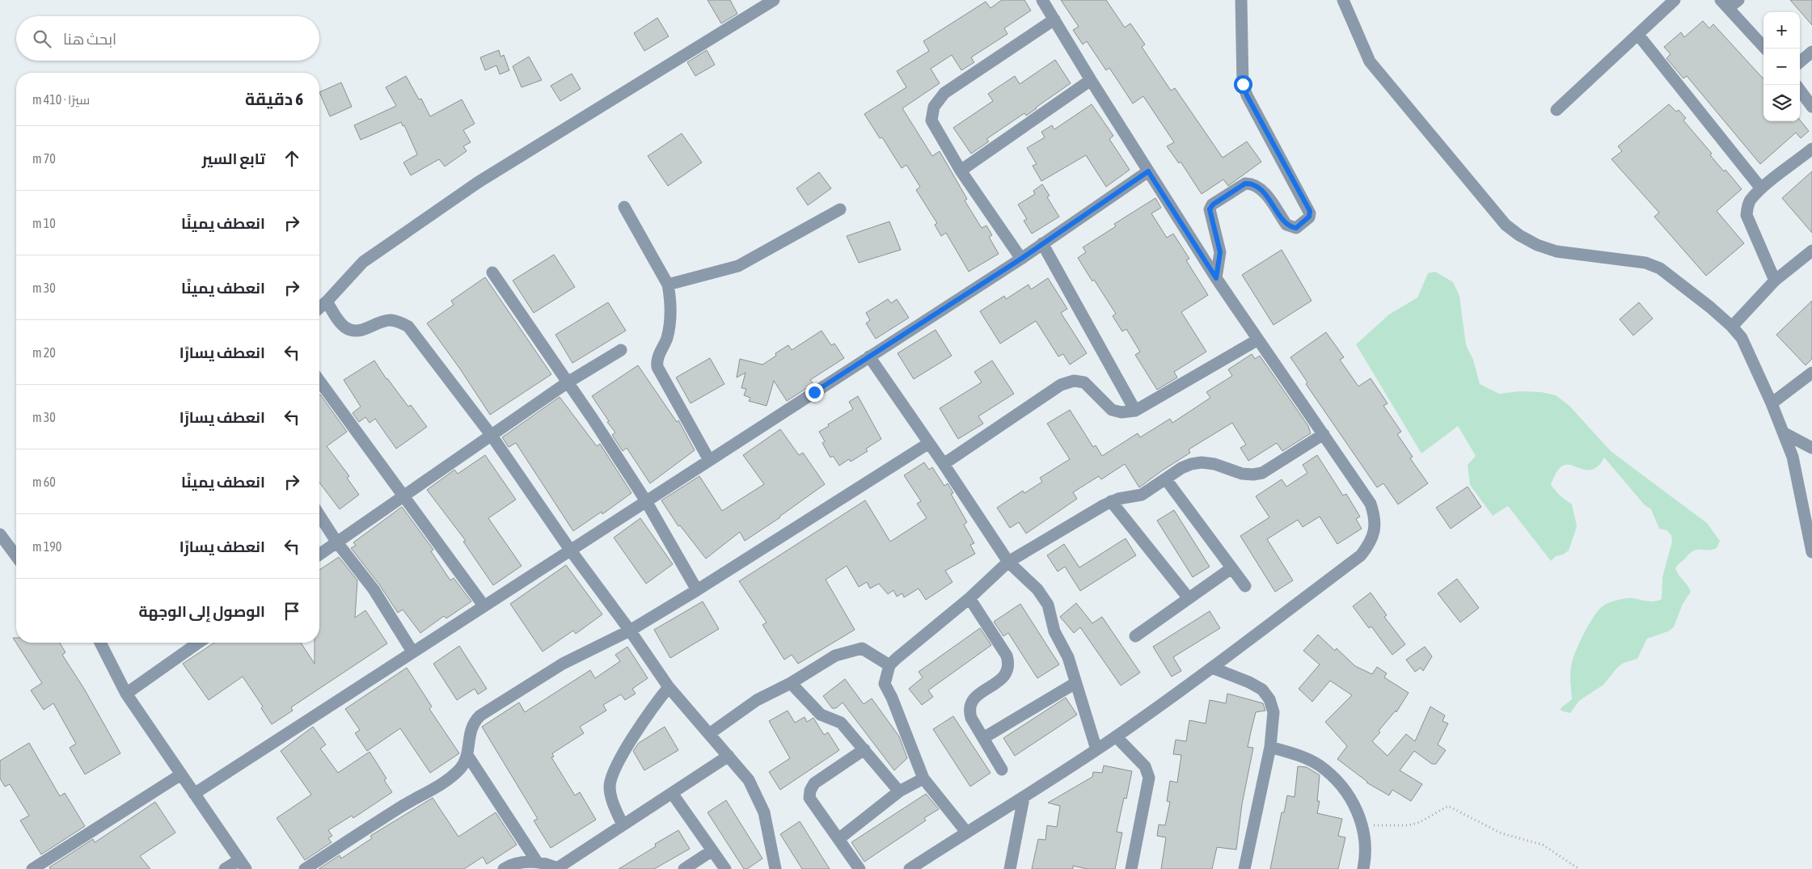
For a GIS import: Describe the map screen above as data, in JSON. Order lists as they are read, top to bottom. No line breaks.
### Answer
{"page":{"map_buttons":["+","−"],"search":"ابحث هنا","heading":["6 دقيقة","سيرًا · 410 m"],"list":[["تابع السير","70 m"],["انعطف يمينًا","10 m"],["انعطف يمينًا","30 m"],["انعطف يسارًا","20 m"],["انعطف يسارًا","30 m"],["انعطف يمينًا","60 m"],["انعطف يسارًا","190 m"],"الوصول إلى الوجهة"]}}
